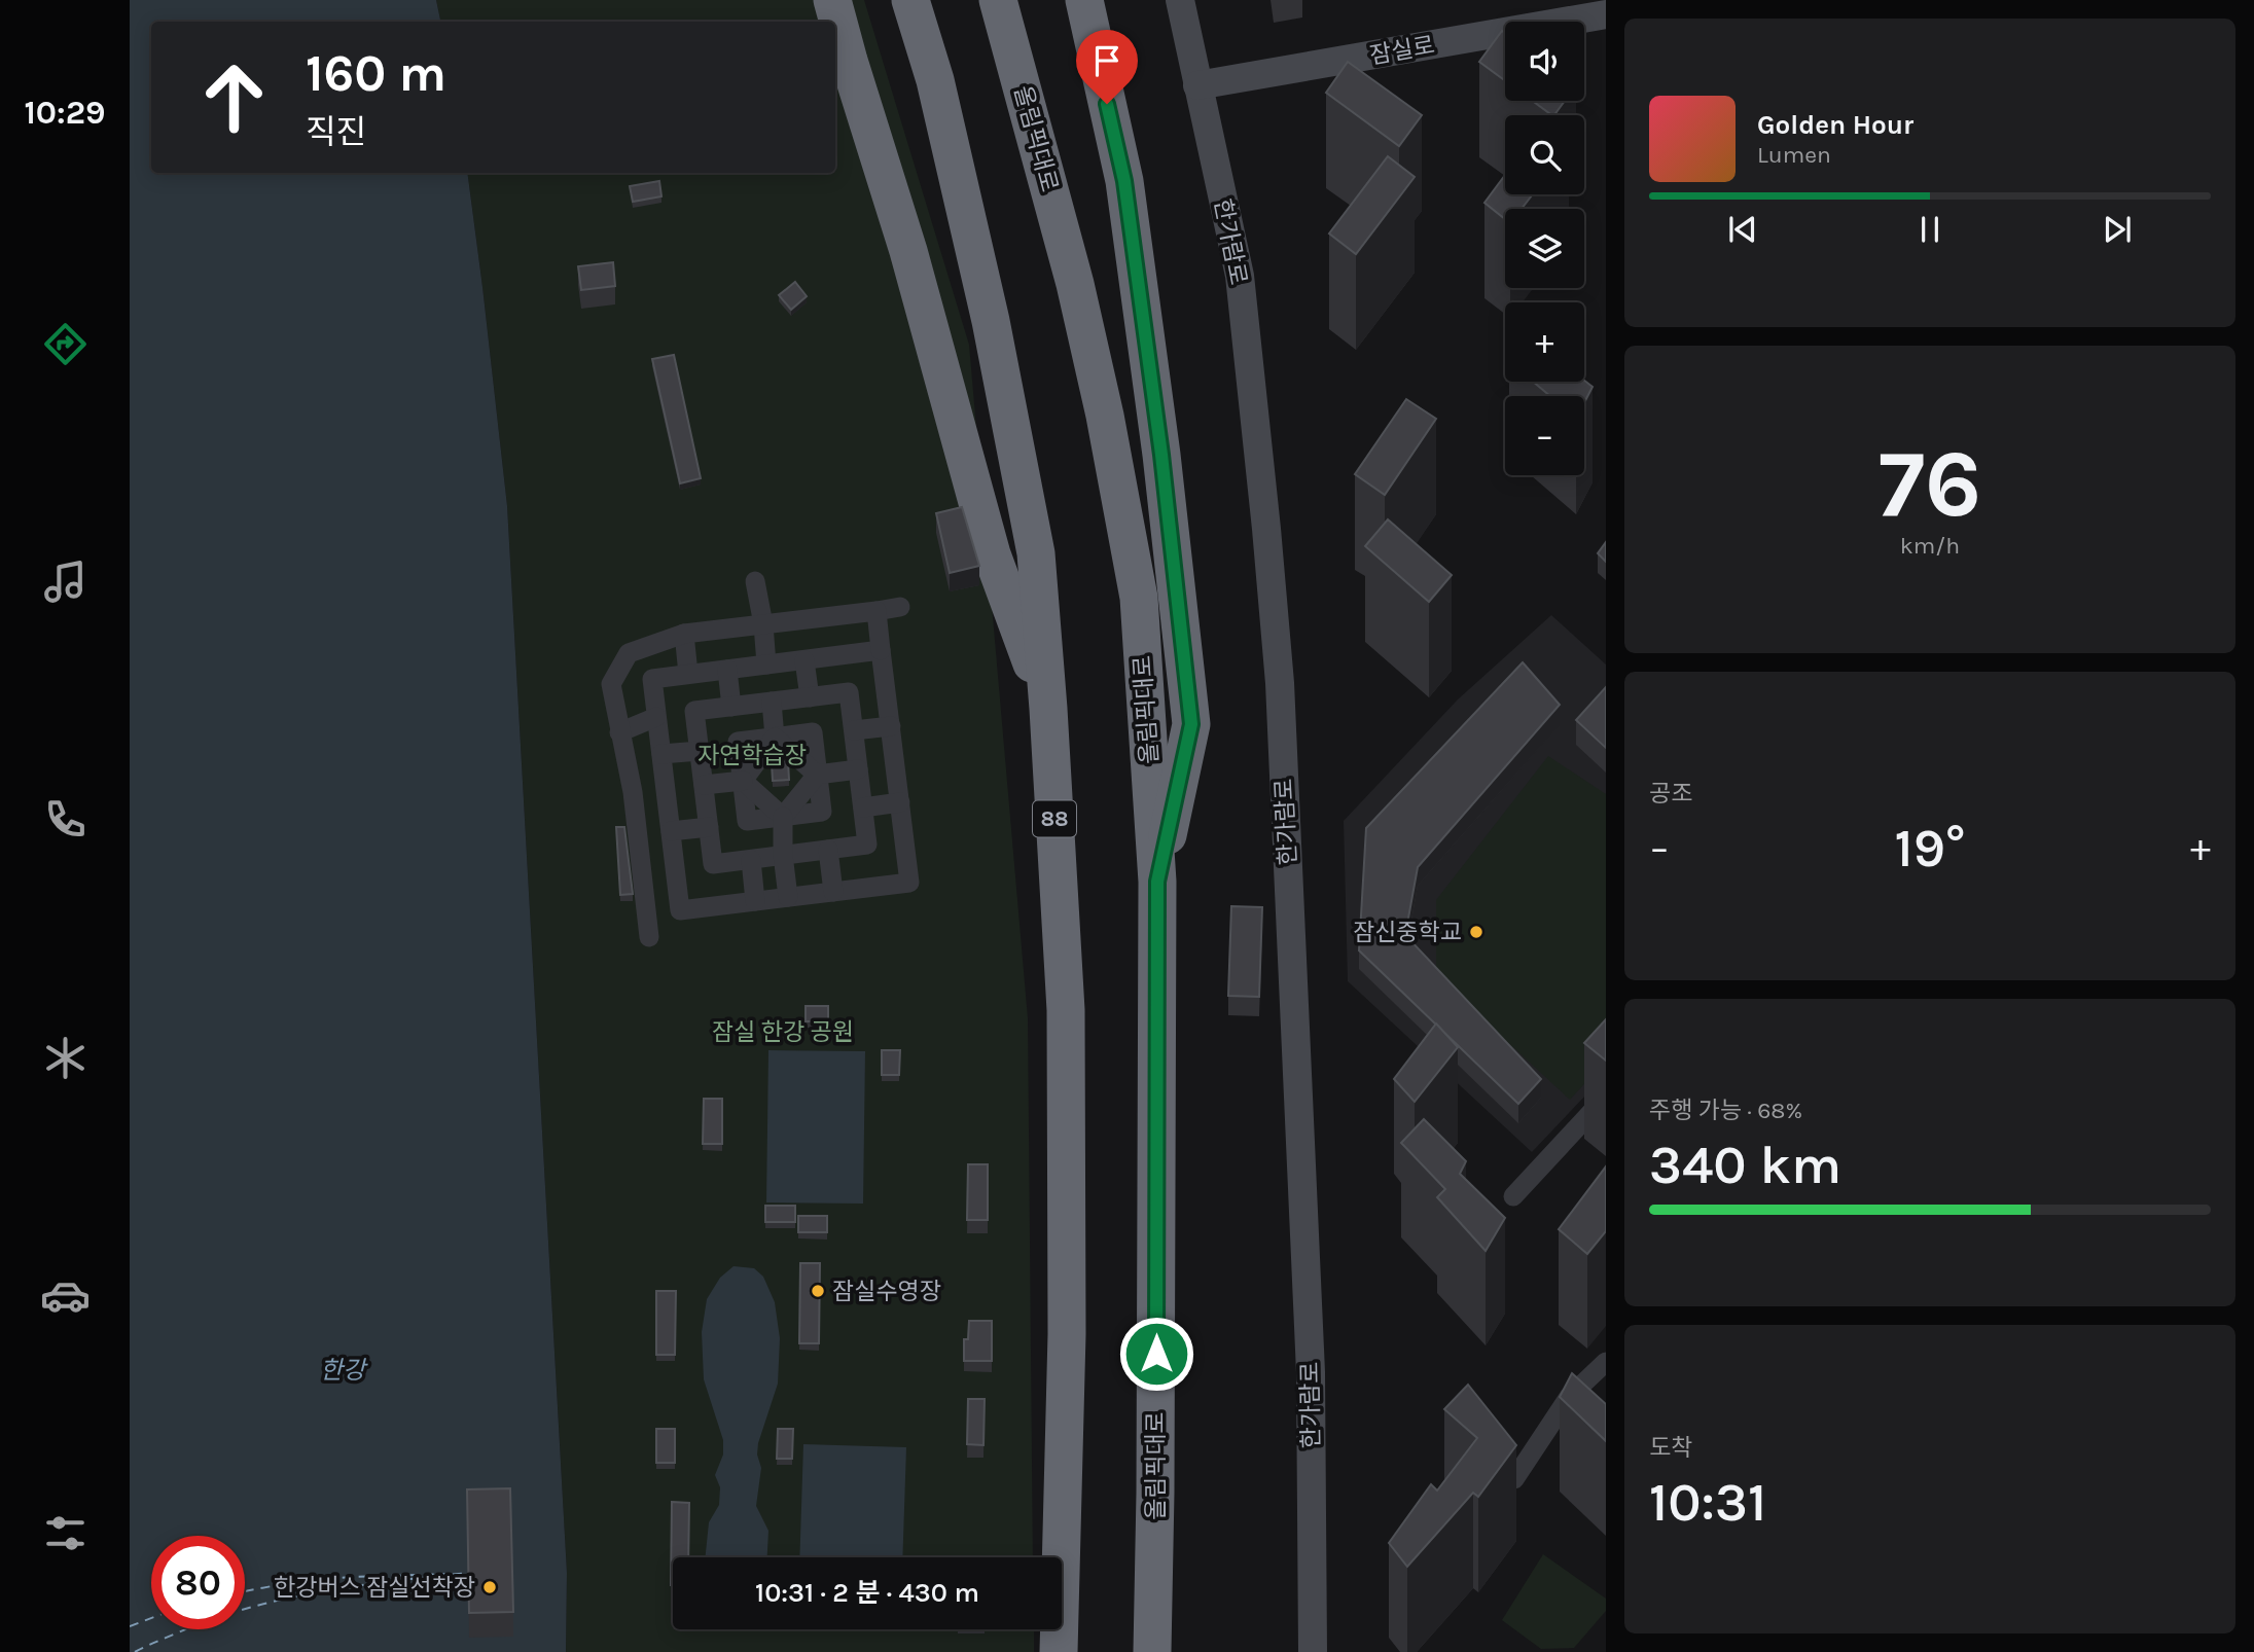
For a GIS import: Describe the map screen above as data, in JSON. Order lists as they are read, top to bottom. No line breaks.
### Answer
{"streets":{"highway":["올림픽대로","88"],"street":["잠실로","한가람로"]},"crossings":[["잠실로","한가람로"]],"water":["한강"],"parks":["자연학습장","잠실 한강 공원"],"places":["잠신중학교","잠실수영장","한강버스 잠실선착장"],"page":{"tabs":"10:29","map_buttons":["+","−"],"turn":["160 m","직진"],"song":["Golden Hour","Lumen"],"tile":[["76","km/h"],"공조",["주행 가능 · 68%","340 km"],["도착","10:31"]],"heat":["−","19°","+"],"limit":"80","trip":"10:31 · 2 분 · 430 m"}}
